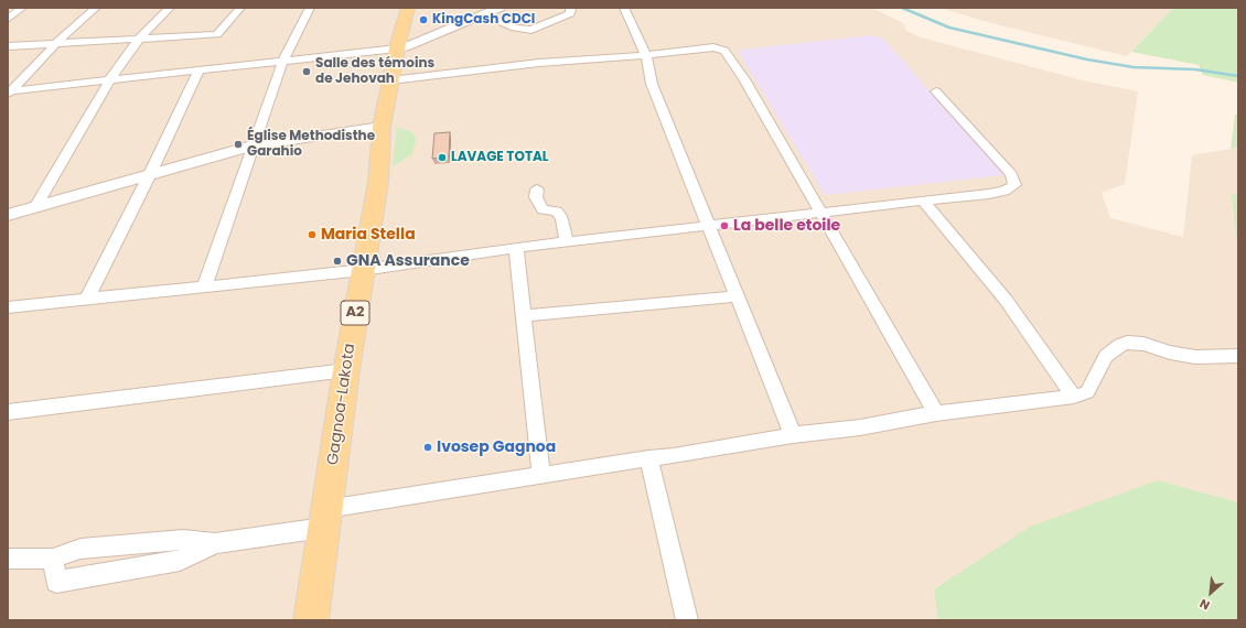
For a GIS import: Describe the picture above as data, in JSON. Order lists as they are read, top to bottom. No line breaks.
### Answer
{"streets":{"main road":["A2","Gagnoa-Lakota"]},"places":["KingCash CDCI","Salle des témoins de Jehovah","Église Methodisthe Garahio","LAVAGE TOTAL","La belle etoile","Maria Stella","GNA Assurance","Ivosep Gagnoa"],"north":"bottom left"}
